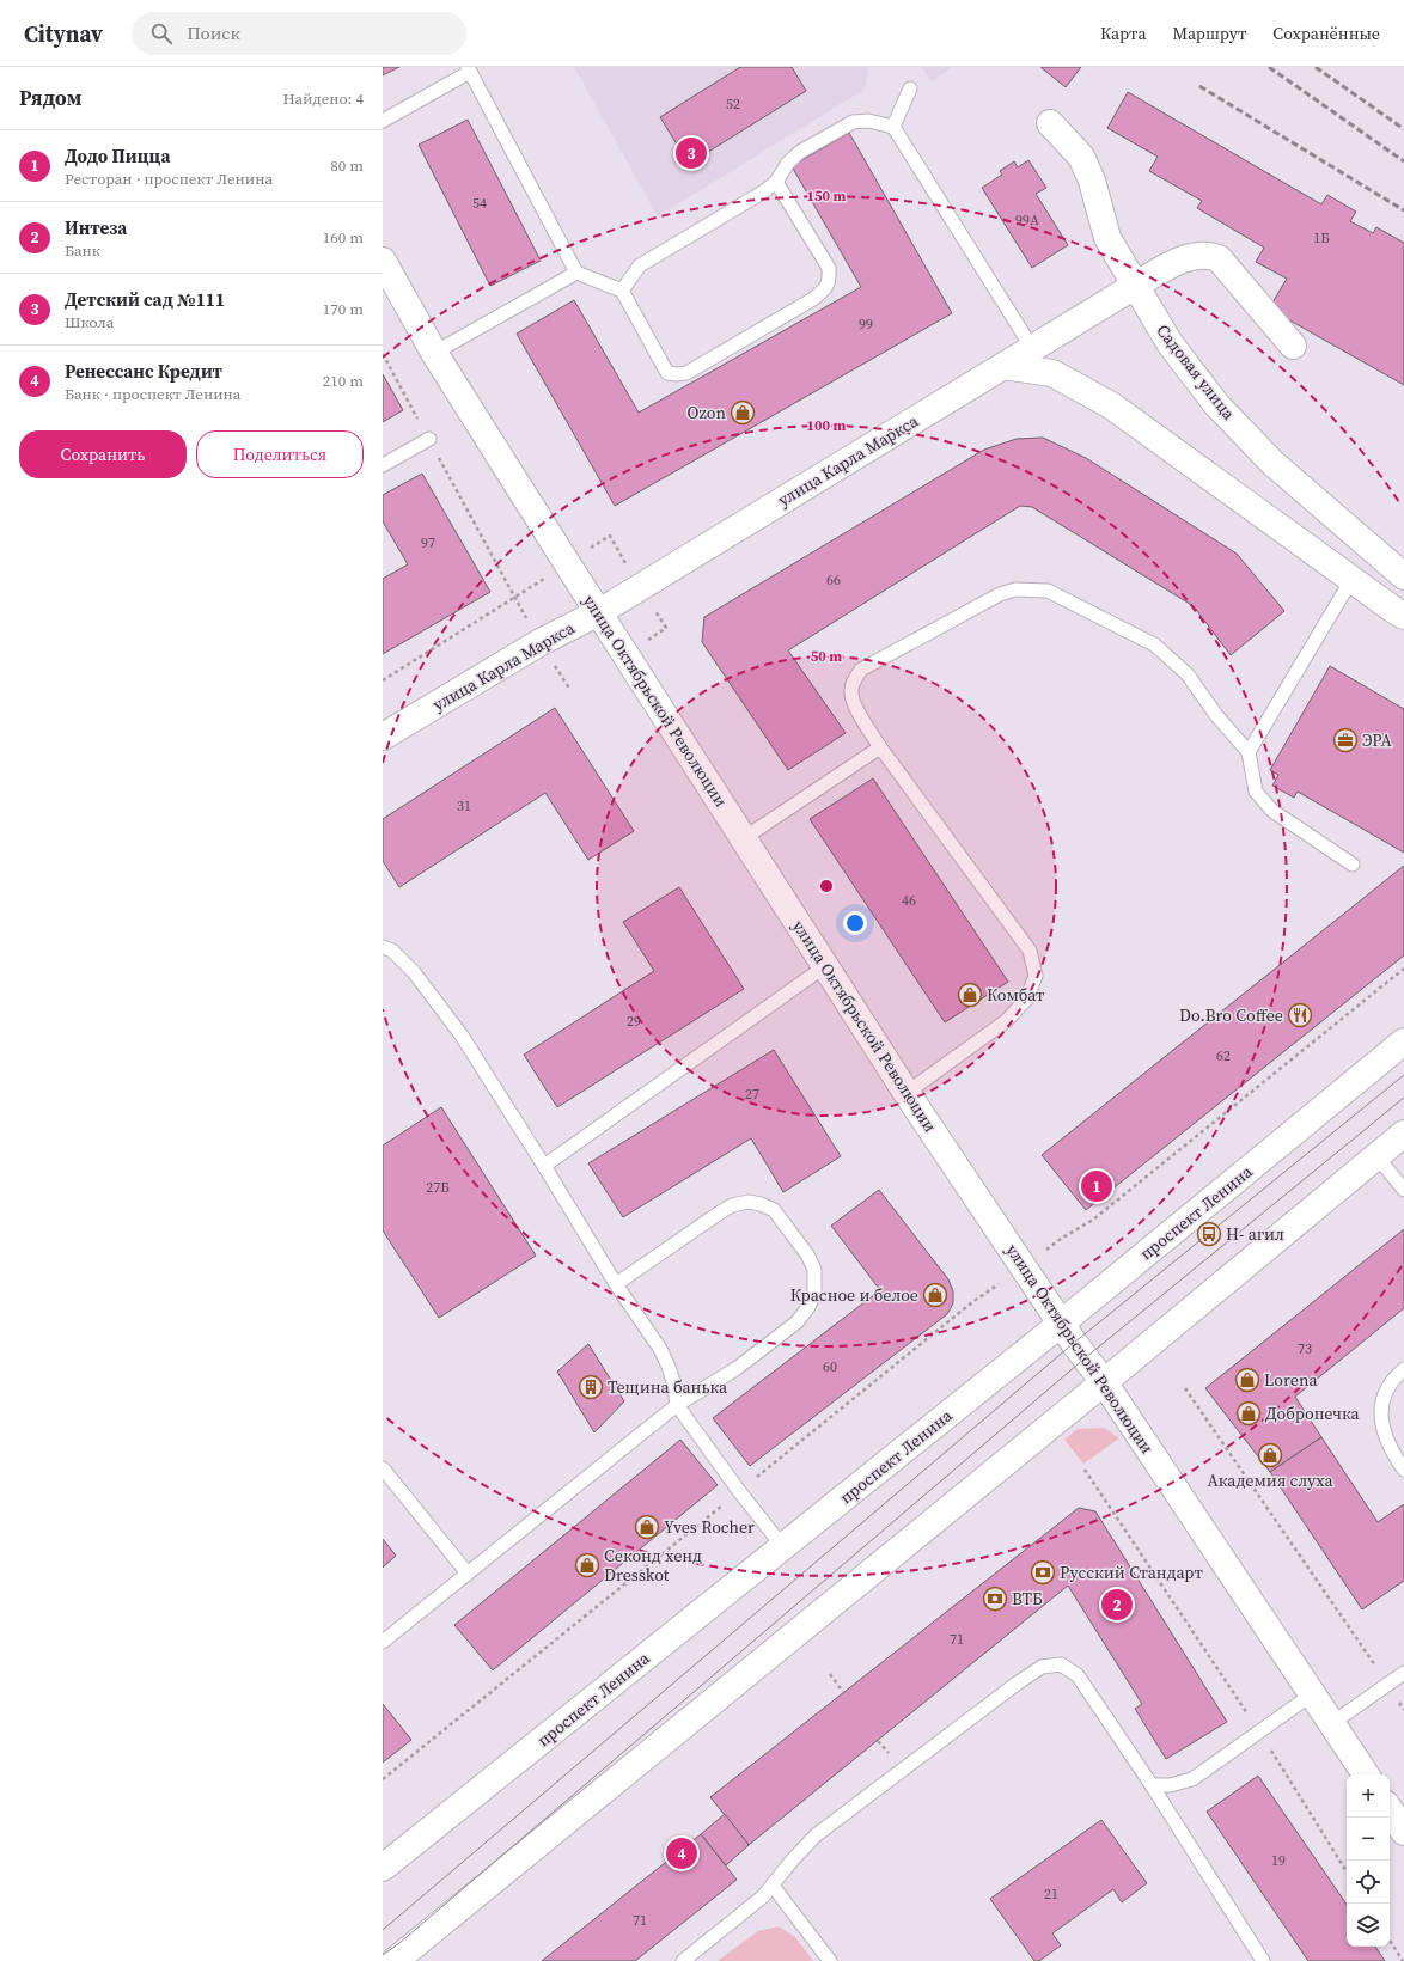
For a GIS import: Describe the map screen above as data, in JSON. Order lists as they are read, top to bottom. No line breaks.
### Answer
{"streets":{"street":["Садовая улица","улица Карла Маркса","улица Октябрьской Революции","проспект Ленина"]},"crossings":[["Садовая улица","улица Карла Маркса"],["улица Карла Маркса","улица Октябрьской Революции"],["улица Октябрьской Революции","проспект Ленина"]],"places":{"shop":["Ozon","Комбат","Красное и белое","Lorena","Добропечка","Академия слуха","Yves Rocher","Секонд хенд Dresskot"],"office":["ЭРА"],"restaurant":["Do.Bro Coffee"],"bus stop":["Н- агил"],"building":["Тещина банька"],"bank":["Русский Стандарт","ВТБ"]},"house_numbers":["52","54","99А","1Б","99","97","66","31","46","29","62","27","27Б","73","60","71","19","21","71"],"page":{"header":"Citynav","search":"Поиск","nav":["Карта","Маршрут","Сохранённые"],"heading":["Рядом","Найдено: 4"],"list":[{"mark":"1","name":"Додо Пицца","note":"Ресторан · проспект Ленина","value":"80 m"},{"mark":"2","name":"Интеза","note":"Банк","value":"160 m"},{"mark":"3","name":"Детский сад №111","note":"Школа","value":"170 m"},{"mark":"4","name":"Ренессанс Кредит","note":"Банк · проспект Ленина","value":"210 m"}],"pins":["3","1","2","4"],"buttons":["Сохранить","Поделиться"],"map_buttons":["+","−"]},"rings":["150 m","100 m","50 m"]}
